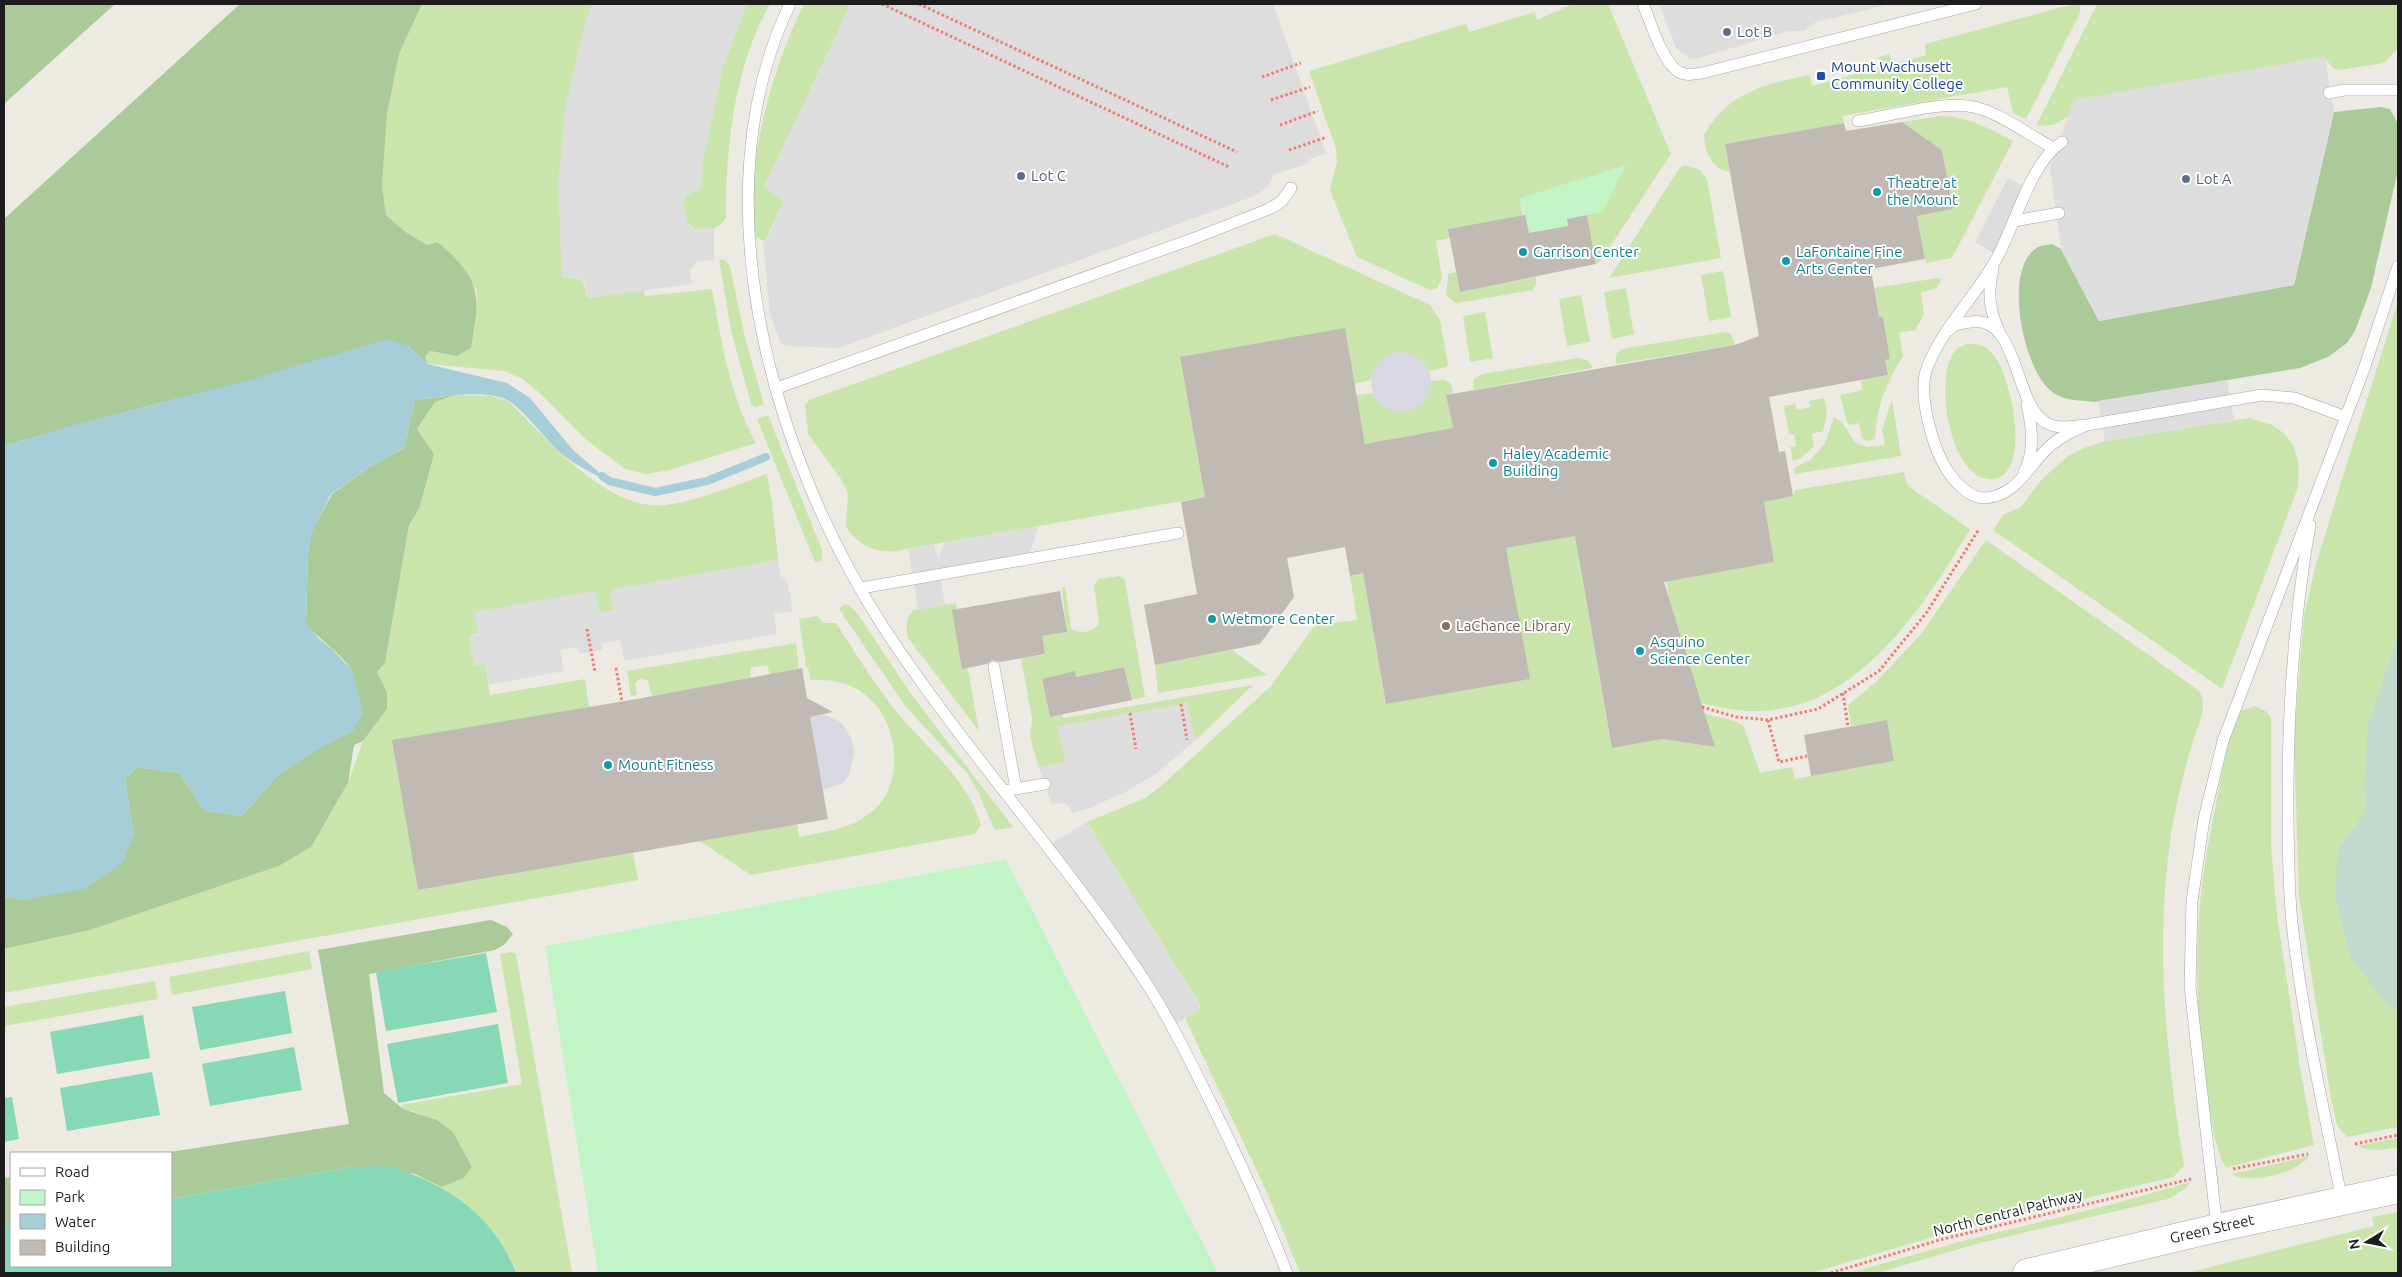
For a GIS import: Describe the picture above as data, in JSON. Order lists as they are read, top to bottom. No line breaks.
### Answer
{"streets":{"street":["Green Street"],"path":["North Central Pathway"]},"places":{"other":["Lot B","Lot C","Lot A","Theatre at the Mount","Garrison Center","LaFontaine Fine Arts Center","Haley Academic Building","Wetmore Center","LaChance Library","Asquino Science Center","Mount Fitness"],"transit":["Mount Wachusett Community College"]},"legend":["Road","Park","Water","Building"],"north":"left"}
